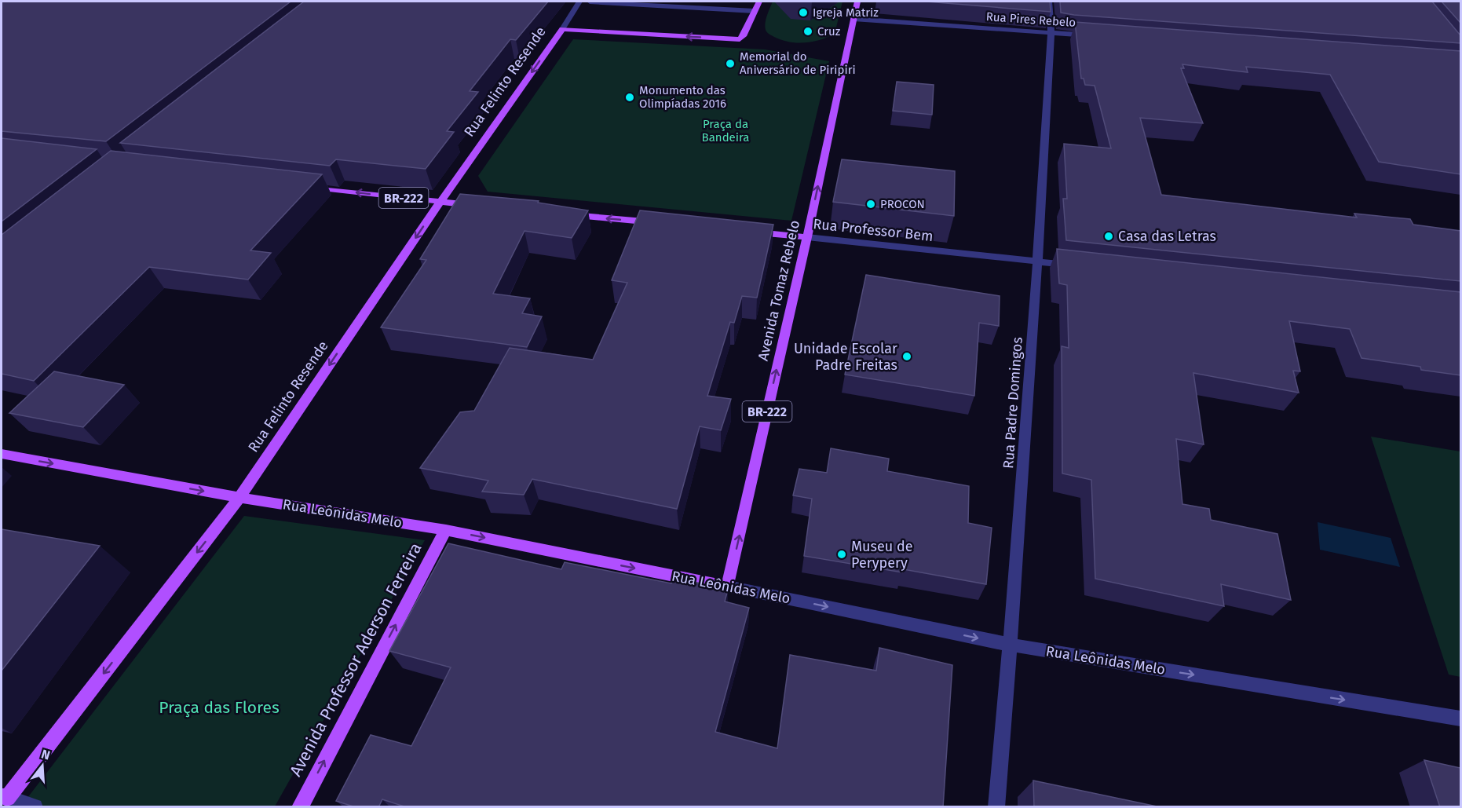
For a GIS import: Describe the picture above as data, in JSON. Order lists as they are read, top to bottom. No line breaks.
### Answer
{"streets":{"main road":["Rua Felinto Resende","BR-222","Rua Professor Bem","Avenida Tomaz Rebelo","Rua Leônidas Melo","Avenida Professor Aderson Ferreira"],"street":["Rua Pires Rebelo","Rua Padre Domingos"]},"crossings":[["Rua Pires Rebelo","Avenida Tomaz Rebelo"],["Rua Pires Rebelo","Rua Padre Domingos"],["Rua Felinto Resende","BR-222"],["Rua Felinto Resende","Rua Leônidas Melo"],["Rua Professor Bem","Avenida Tomaz Rebelo"],["Rua Professor Bem","Rua Padre Domingos"],["Avenida Tomaz Rebelo","Rua Leônidas Melo"],["Rua Padre Domingos","Rua Leônidas Melo"],["Rua Leônidas Melo","Avenida Professor Aderson Ferreira"]],"one_way":["Rua Felinto Resende","Avenida Tomaz Rebelo","Rua Leônidas Melo","Avenida Professor Aderson Ferreira"],"parks":["Praça da Bandeira","Praça das Flores"],"places":["Igreja Matriz","Cruz","Memorial do Aniversário de Piripiri","Monumento das Olimpíadas 2016","PROCON","Casa das Letras","Unidade Escolar Padre Freitas","Museu de Perypery"],"north":"top"}
